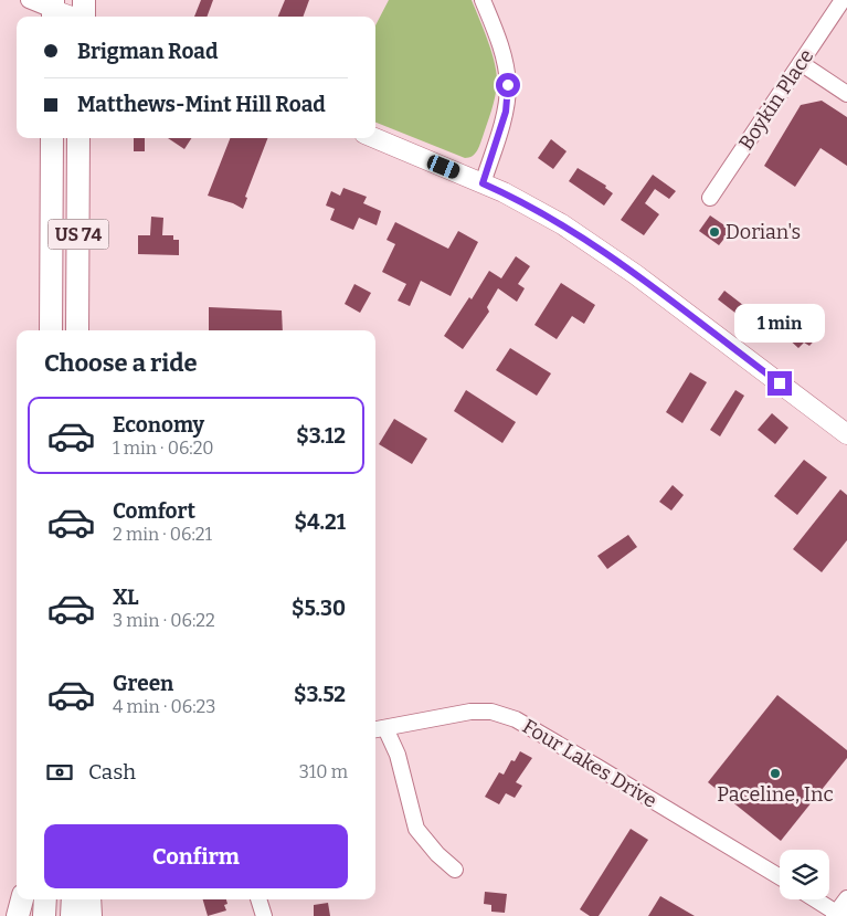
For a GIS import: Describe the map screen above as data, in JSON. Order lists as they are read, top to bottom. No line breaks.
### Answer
{"streets":{"highway":["US 74"],"street":["Boykin Place","Four Lakes Drive"]},"places":["Dorian's","Paceline, Inc"],"page":{"banner":["Brigman Road","Matthews-Mint Hill Road"],"bubble":"1 min","heading":"Choose a ride","list":[{"name":"Economy","note":"1 min · 06:20","value":"$3.12"},{"name":"Comfort","note":"2 min · 06:21","value":"$4.21"},{"name":"XL","note":"3 min · 06:22","value":"$5.30"},{"name":"Green","note":"4 min · 06:23","value":"$3.52"}],"pay":["Cash","310 m"],"buttons":"Confirm"}}
